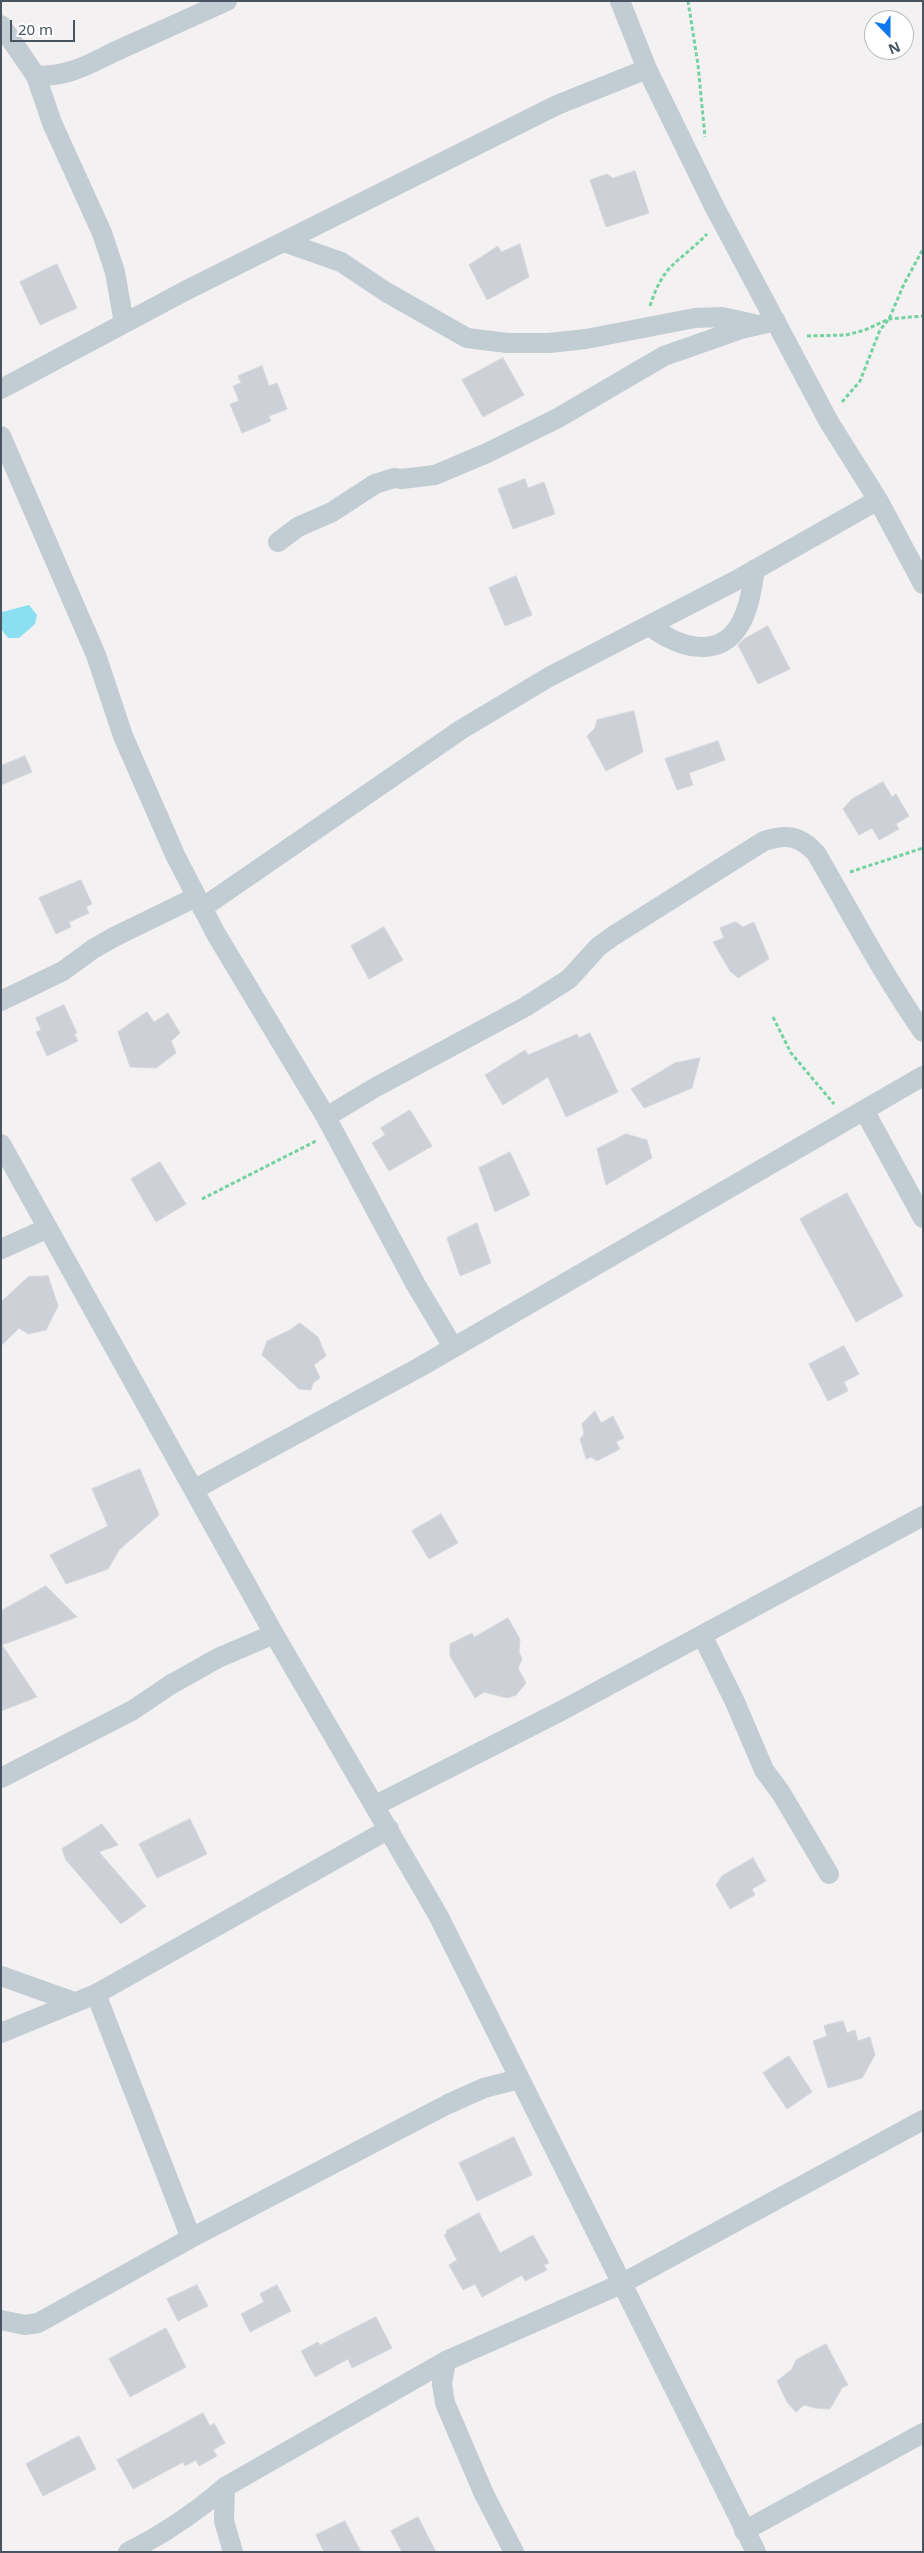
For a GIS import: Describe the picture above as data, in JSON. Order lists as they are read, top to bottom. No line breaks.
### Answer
{"scale_bar":"20 m","north":"bottom"}
